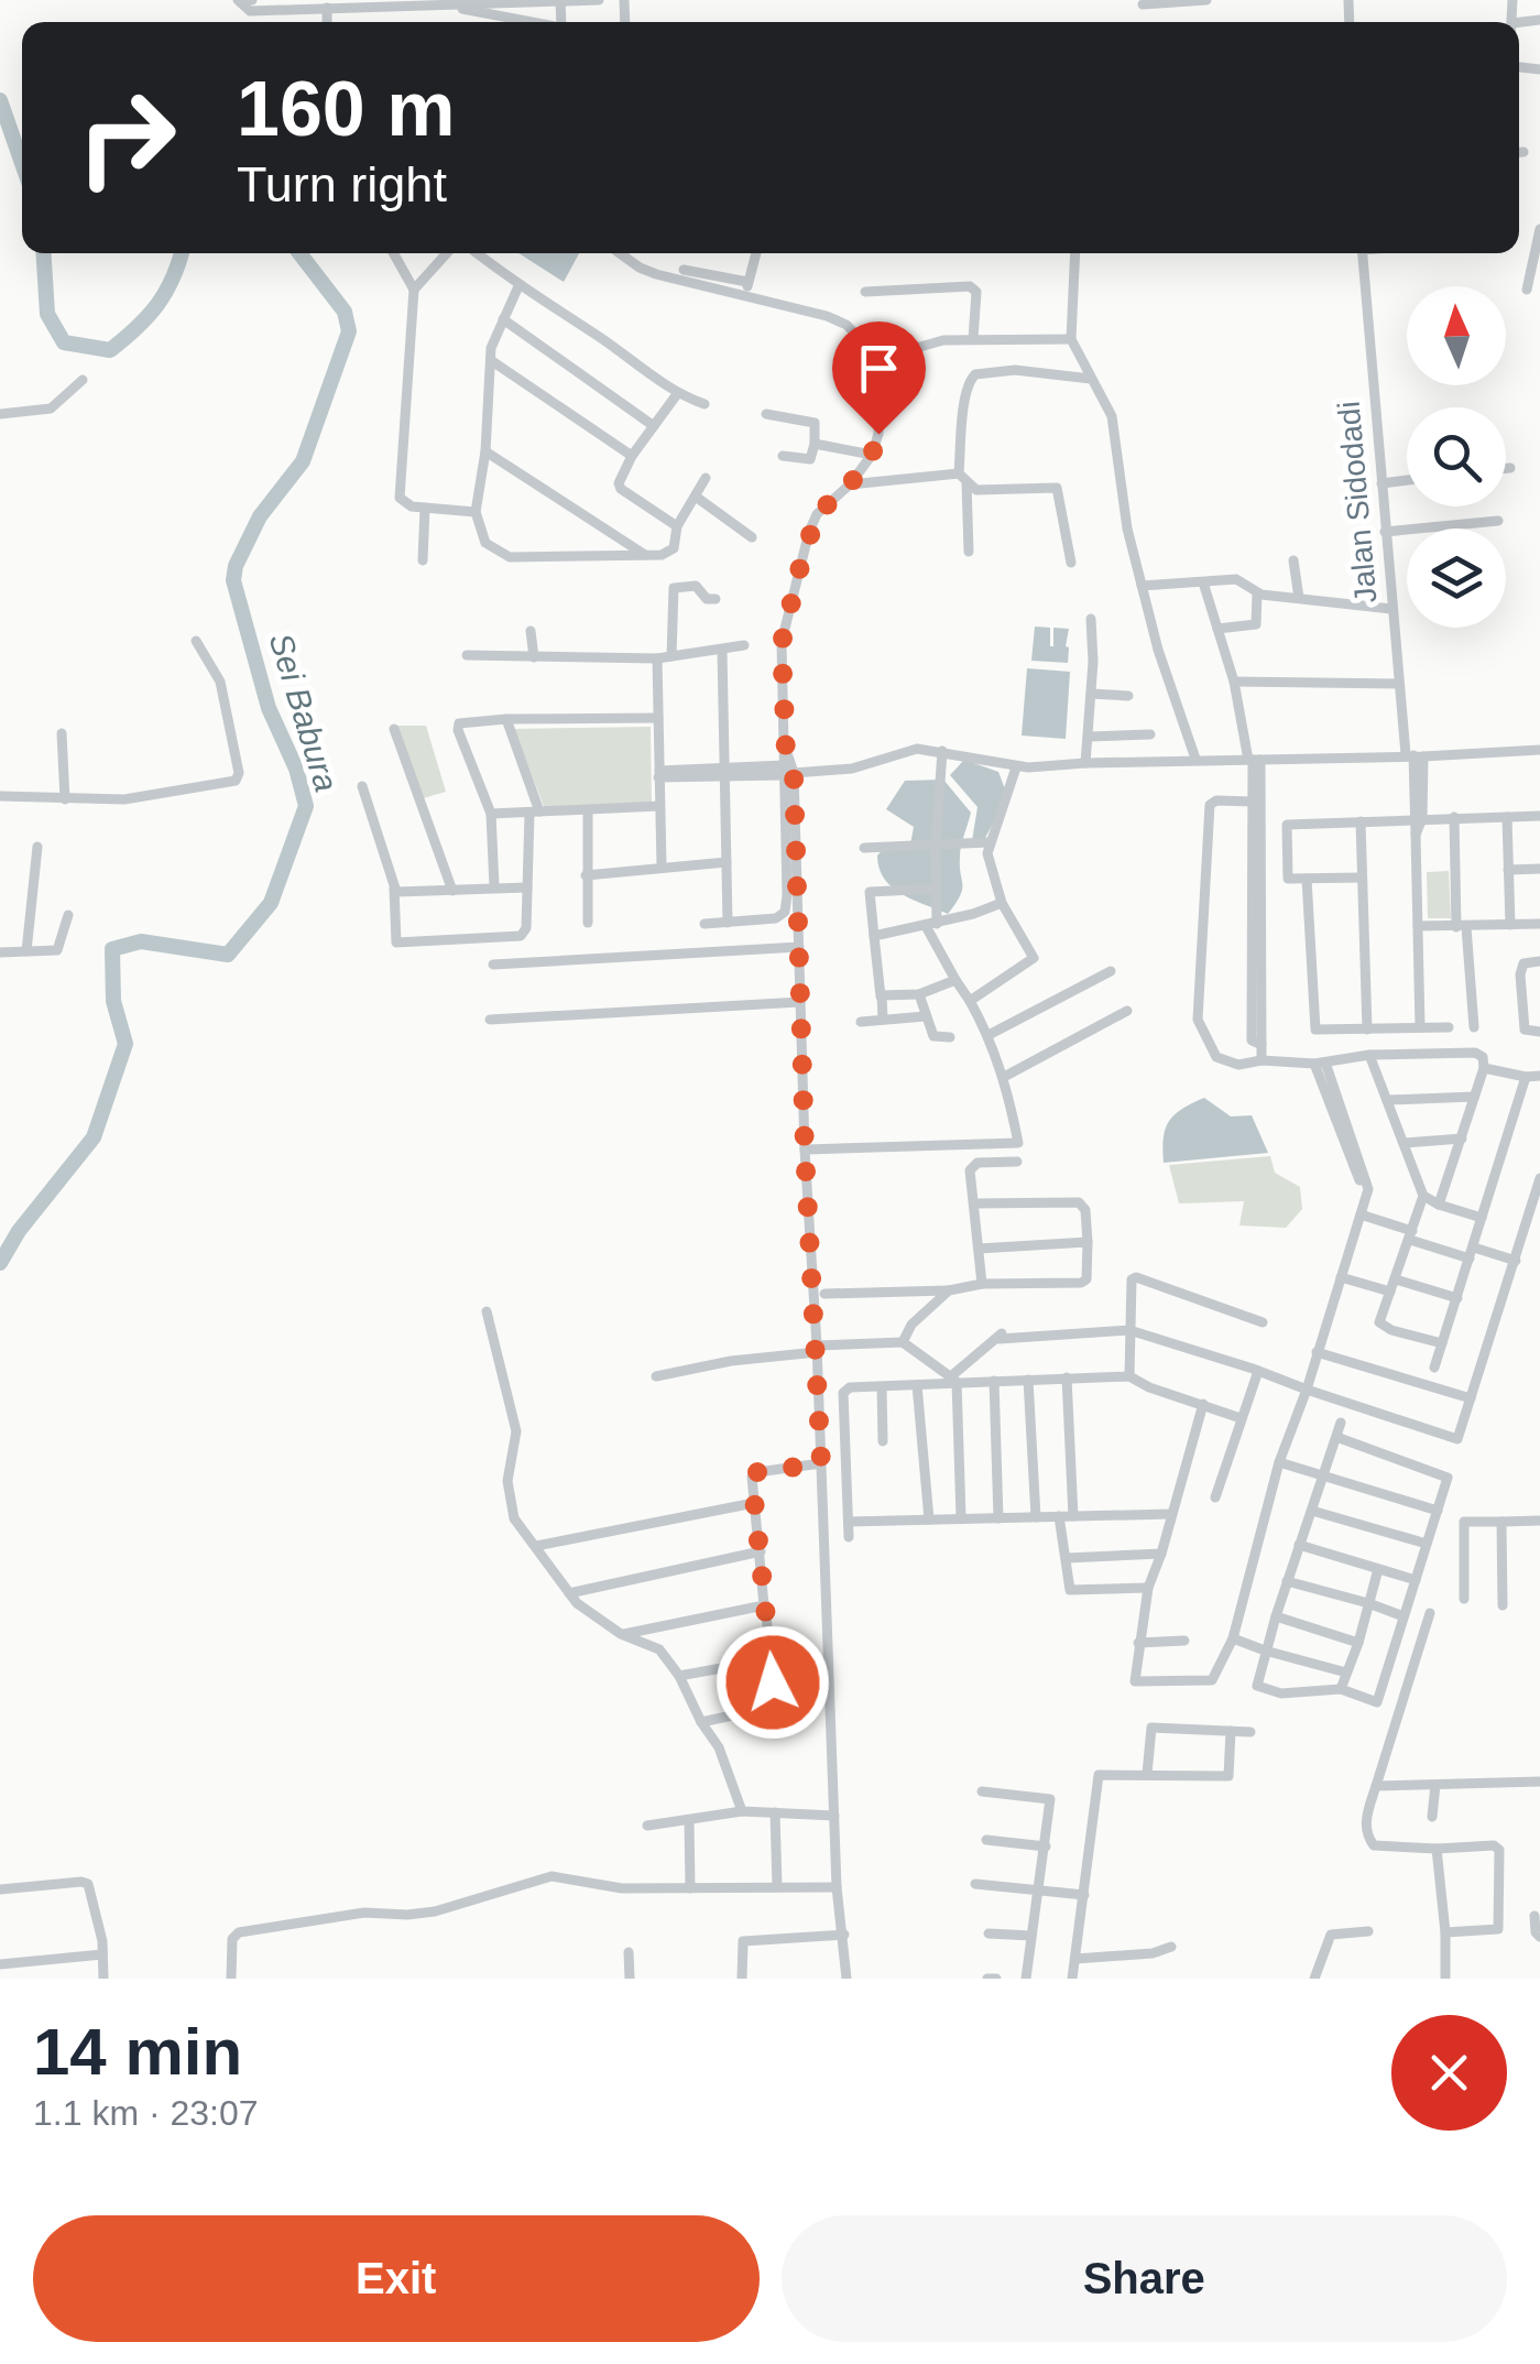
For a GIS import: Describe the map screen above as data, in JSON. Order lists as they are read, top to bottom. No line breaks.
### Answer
{"streets":{"street":["Jalan Sidodadi"]},"water":["Sei Babura"],"north":"top","page":{"turn":["160 m","Turn right"],"heading":["14 min","1.1 km · 23:07"],"buttons":["Exit","Share"]}}
